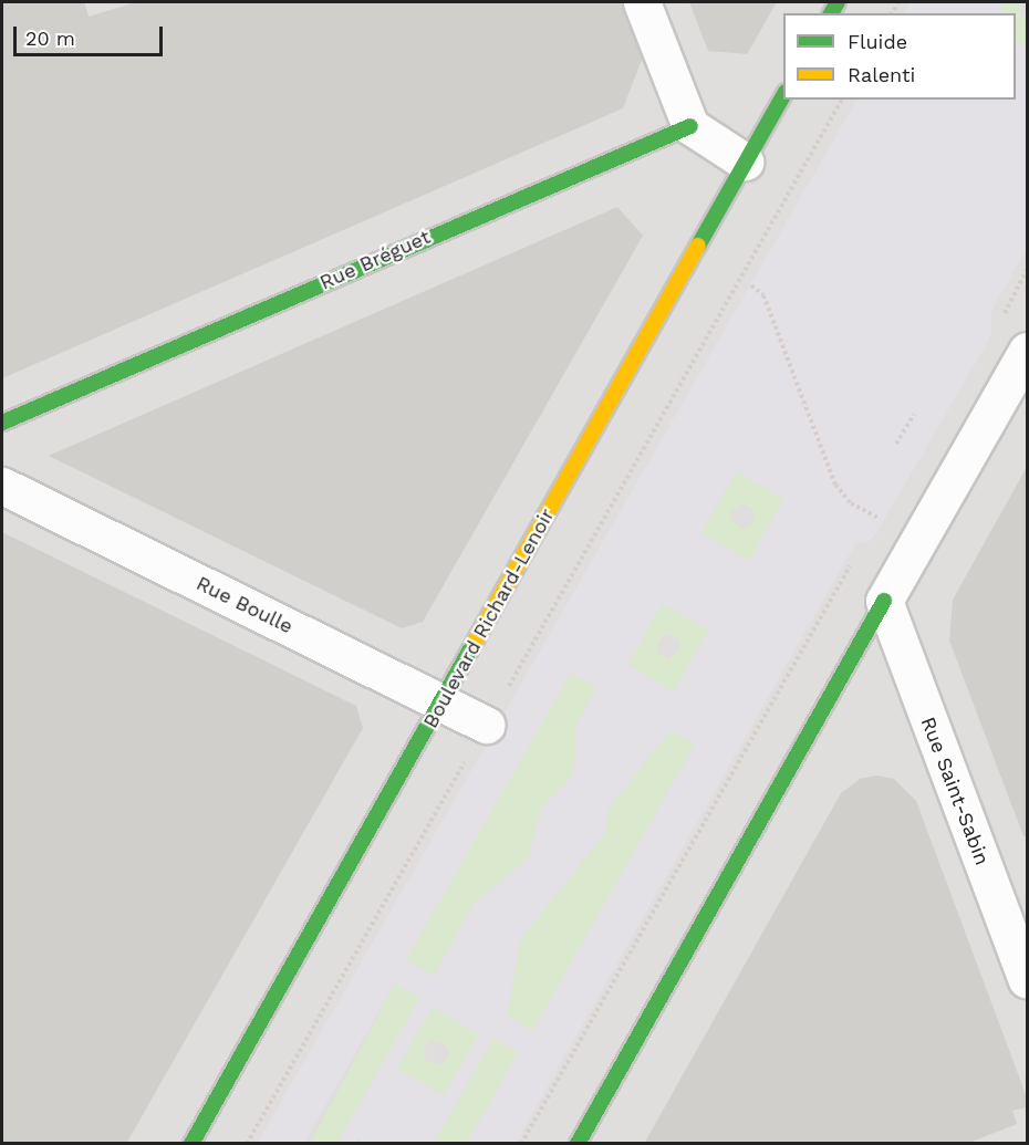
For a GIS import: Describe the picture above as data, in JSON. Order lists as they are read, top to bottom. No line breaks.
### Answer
{"streets":{"street":["Rue Bréguet","Rue Boulle","Boulevard Richard-Lenoir","Rue Saint-Sabin"]},"crossings":[["Rue Boulle","Boulevard Richard-Lenoir"]],"legend":["Fluide","Ralenti"],"scale_bar":"20 m"}
